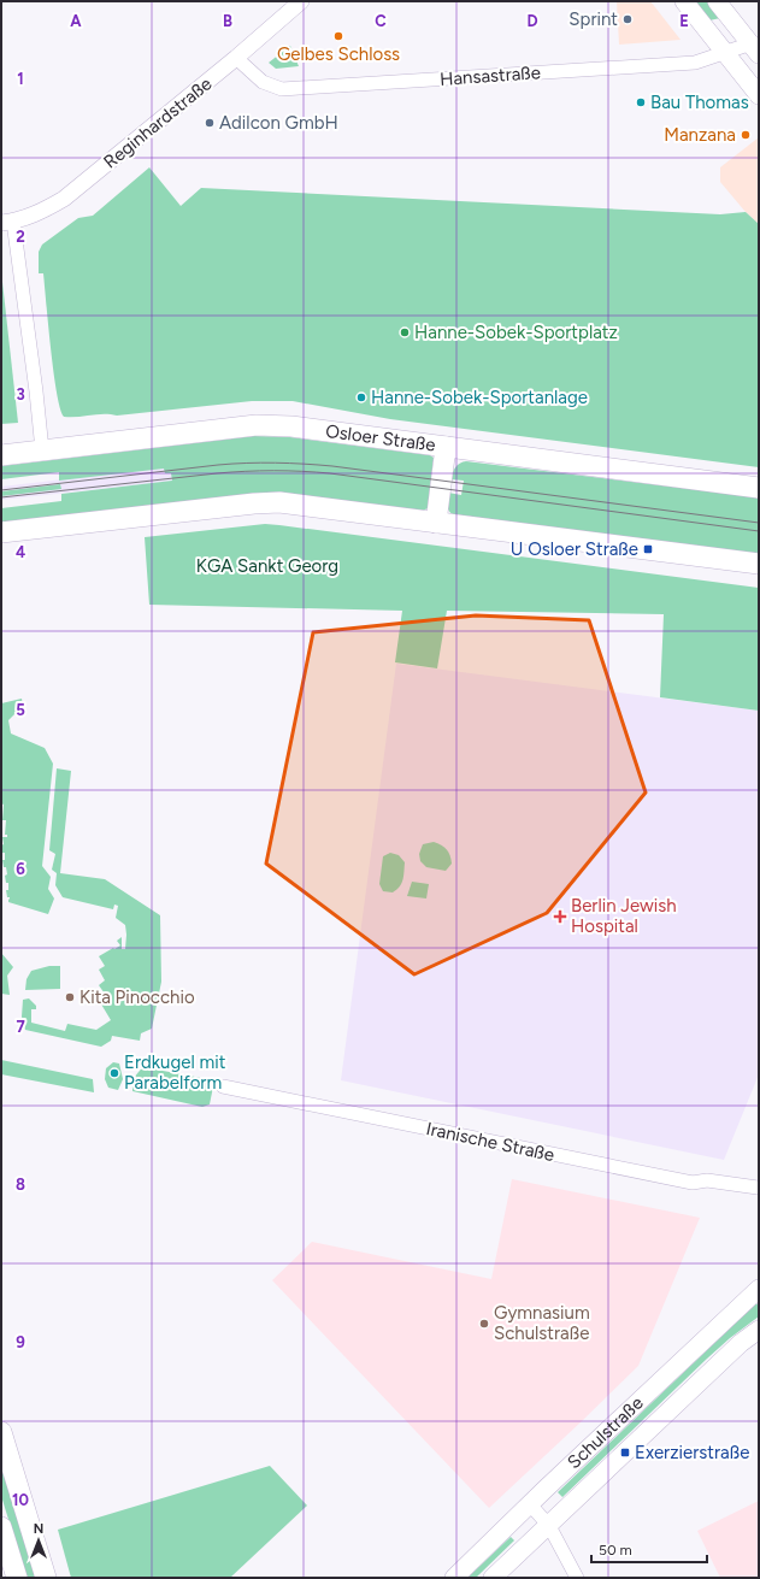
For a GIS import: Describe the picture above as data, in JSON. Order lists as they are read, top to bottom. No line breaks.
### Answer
{"streets":{"main road":["Osloer Straße","Schulstraße"],"street":["Hansastraße","Reginhardstraße","Iranische Straße"]},"crossings":[["Hansastraße","Reginhardstraße"]],"parks":["KGA Sankt Georg"],"places":{"other":["Sprint","Gelbes Schloss","Bau Thomas","Adilcon GmbH","Manzana","Hanne-Sobek-Sportplatz","Hanne-Sobek-Sportanlage","Kita Pinocchio","Erdkugel mit Parabelform","Gymnasium Schulstraße"],"transit":["U Osloer Straße","Exerzierstraße"],"health":["Berlin Jewish Hospital"]},"scale_bar":"50 m","north":"top","grid":{"columns":["A","B","C","D","E"],"rows":["1","2","3","4","5","6","7","8","9","10"]}}
